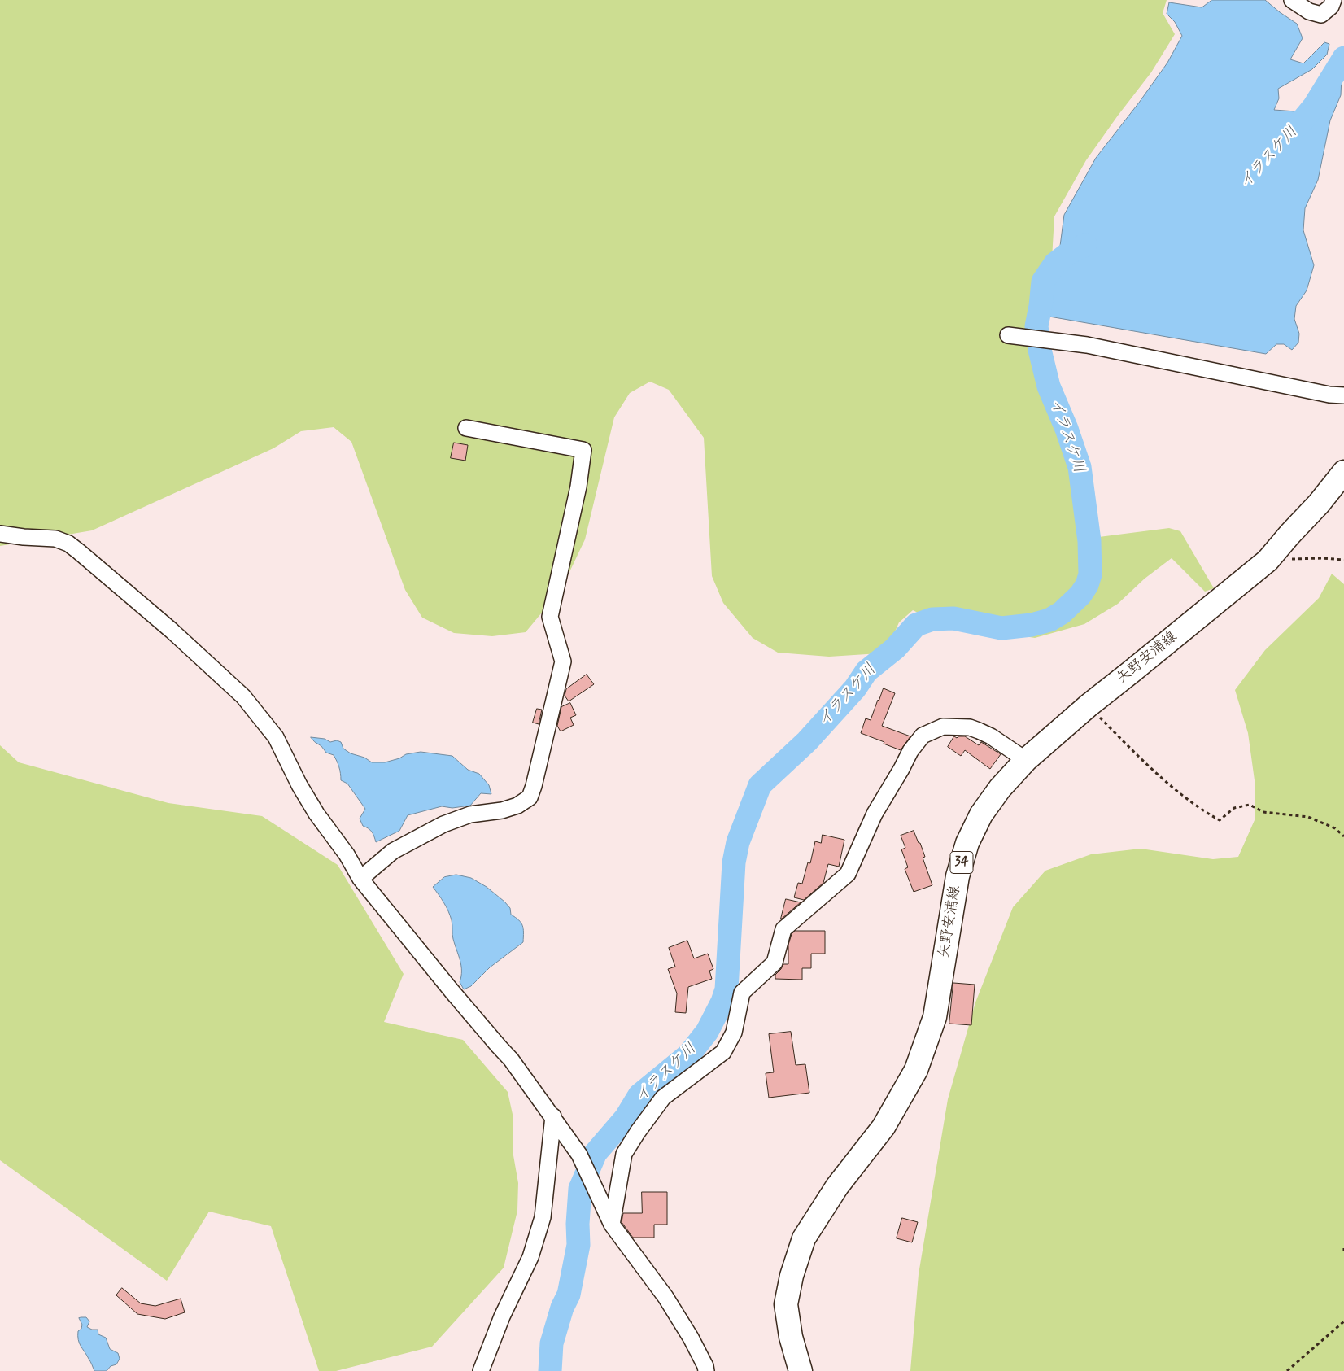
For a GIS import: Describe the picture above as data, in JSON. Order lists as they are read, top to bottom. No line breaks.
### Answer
{"streets":{"main road":["矢野安浦線","34"]},"water":["イラスケ川"]}
